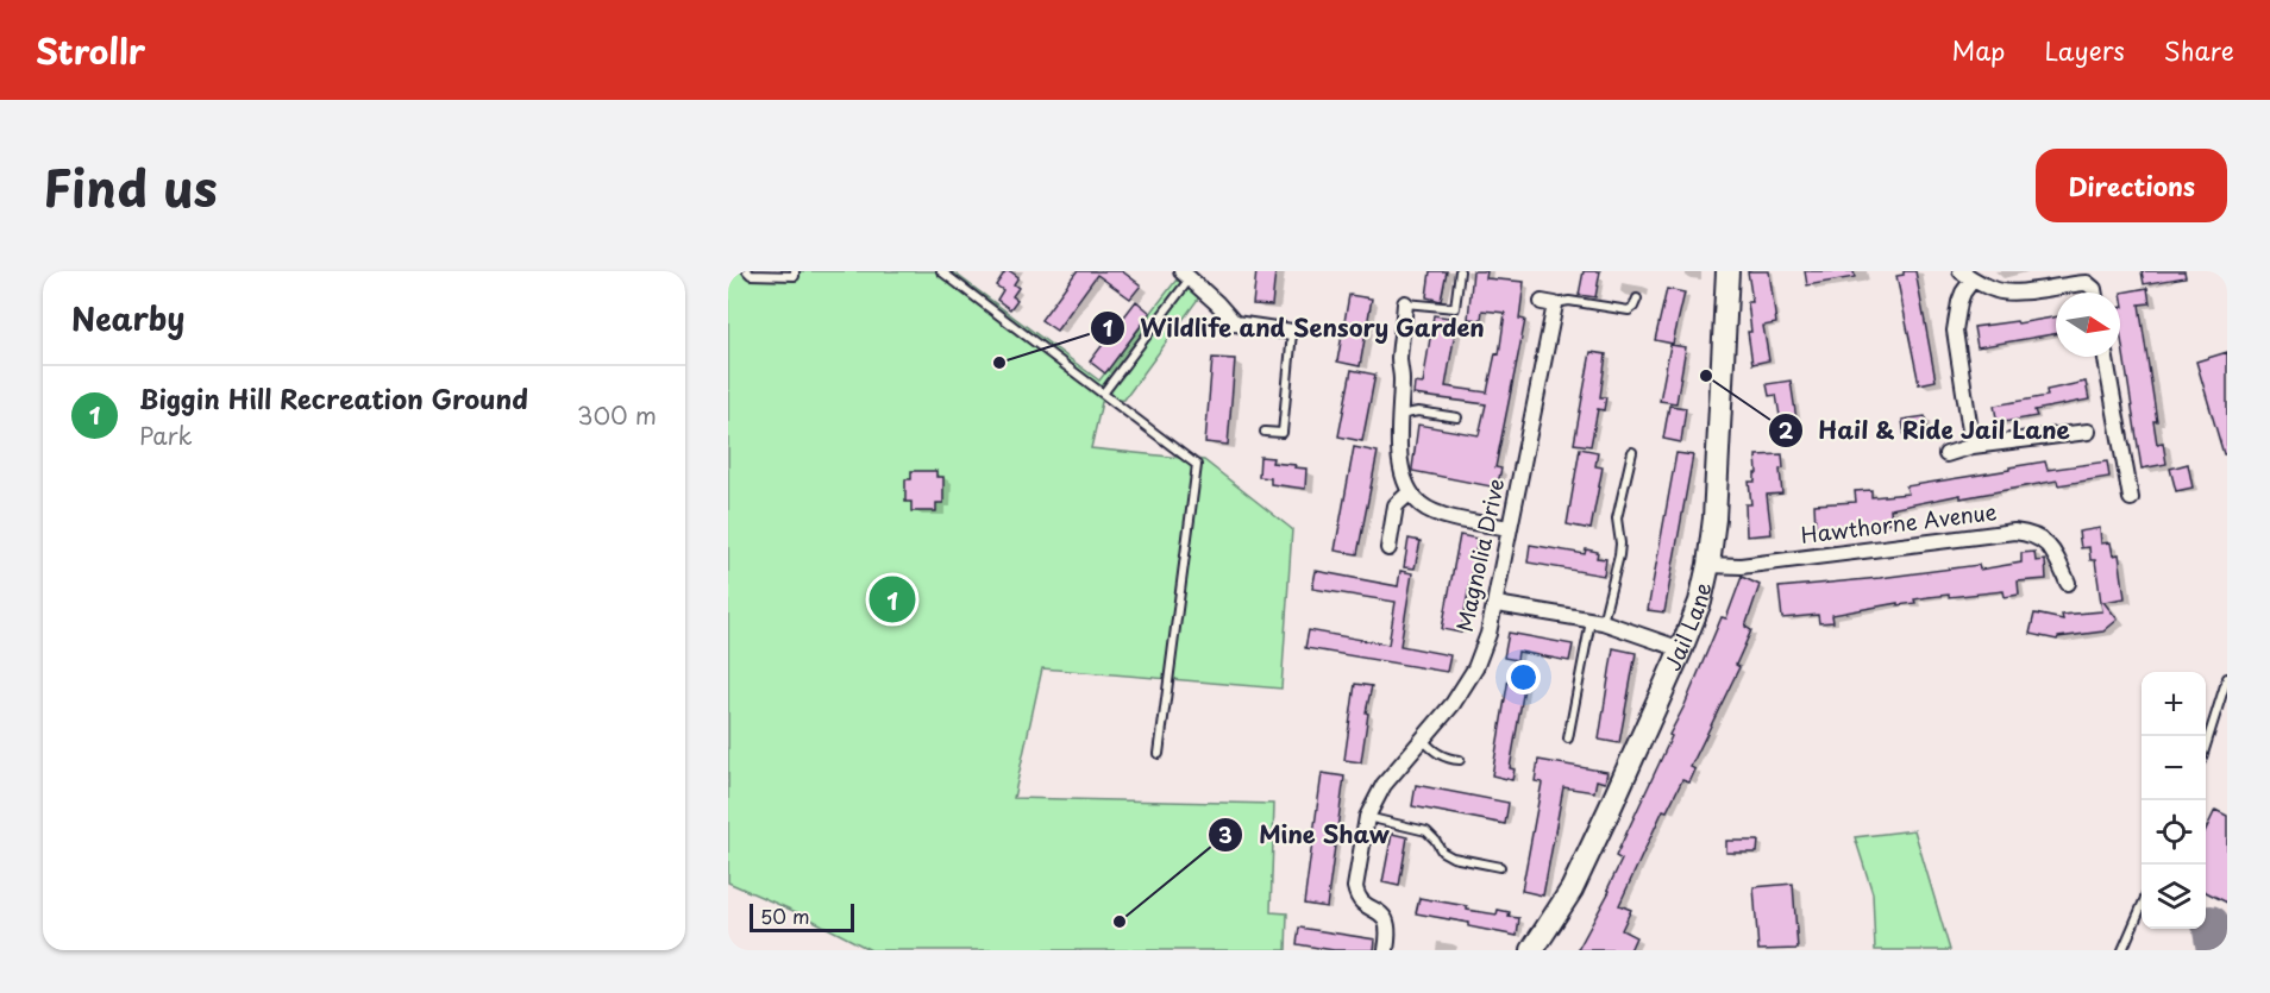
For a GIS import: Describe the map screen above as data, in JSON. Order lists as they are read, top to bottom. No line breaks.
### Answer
{"streets":{"street":["Hawthorne Avenue","Magnolia Drive","Jail Lane"]},"crossings":[["Hawthorne Avenue","Jail Lane"]],"places":["Wildlife and Sensory Garden","Hail & Ride Jail Lane","Mine Shaw"],"scale_bar":"50 m","north":"right","page":{"header":"Strollr","nav":["Map","Layers","Share"],"title":"Find us","buttons":"Directions","heading":"Nearby","list":[{"mark":"1","name":"Biggin Hill Recreation Ground","note":"Park","value":"300 m"}],"pins":"1","map_buttons":["+","−"],"scale":"50 m"}}
